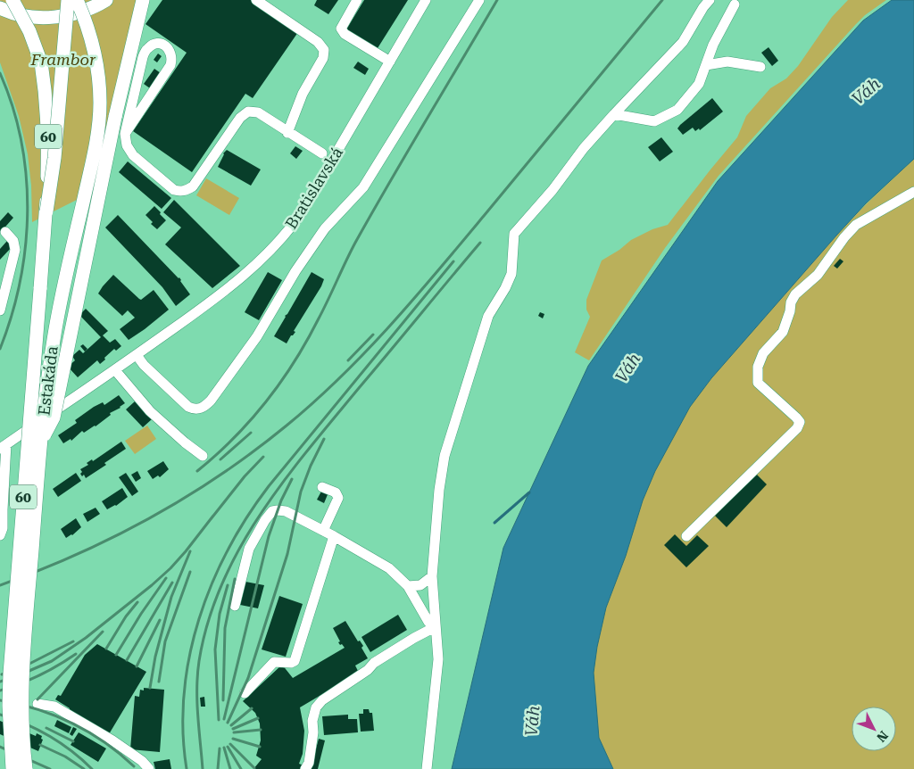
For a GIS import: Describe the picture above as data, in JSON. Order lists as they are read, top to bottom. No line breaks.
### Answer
{"streets":{"main road":["60","Estakáda"],"street":["Bratislavská"]},"water":["Váh"],"parks":["Frambor"],"north":"bottom right"}
